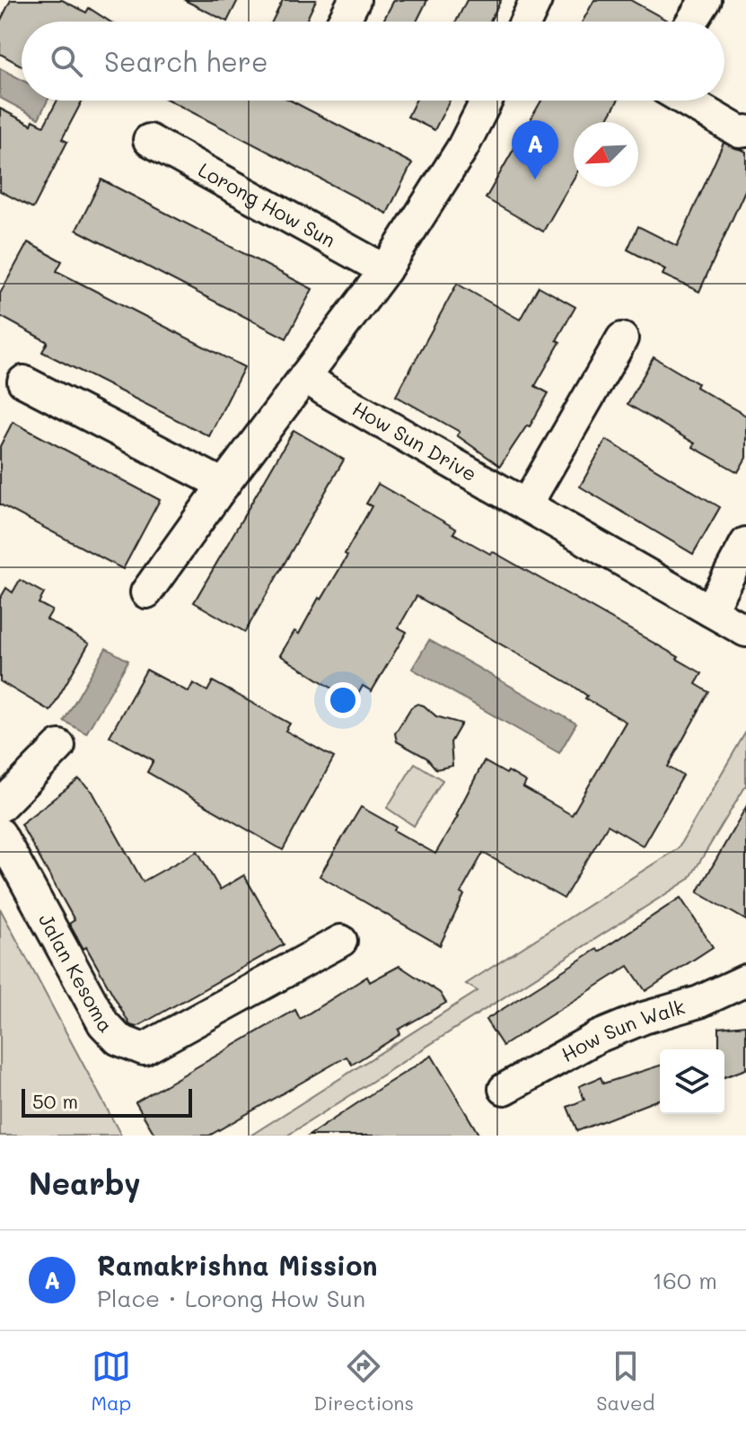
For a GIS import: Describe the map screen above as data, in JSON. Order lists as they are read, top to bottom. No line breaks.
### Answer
{"streets":{"street":["Lorong How Sun","How Sun Drive","Jalan Kesoma","How Sun Walk"]},"scale_bar":"50 m","north":"bottom left","page":{"search":"Search here","pins":"A","scale":"50 m","heading":"Nearby","list":[{"mark":"A","name":"Ramakrishna Mission","note":"Place · Lorong How Sun","value":"160 m"}],"nav":["Map","Directions","Saved"]}}
